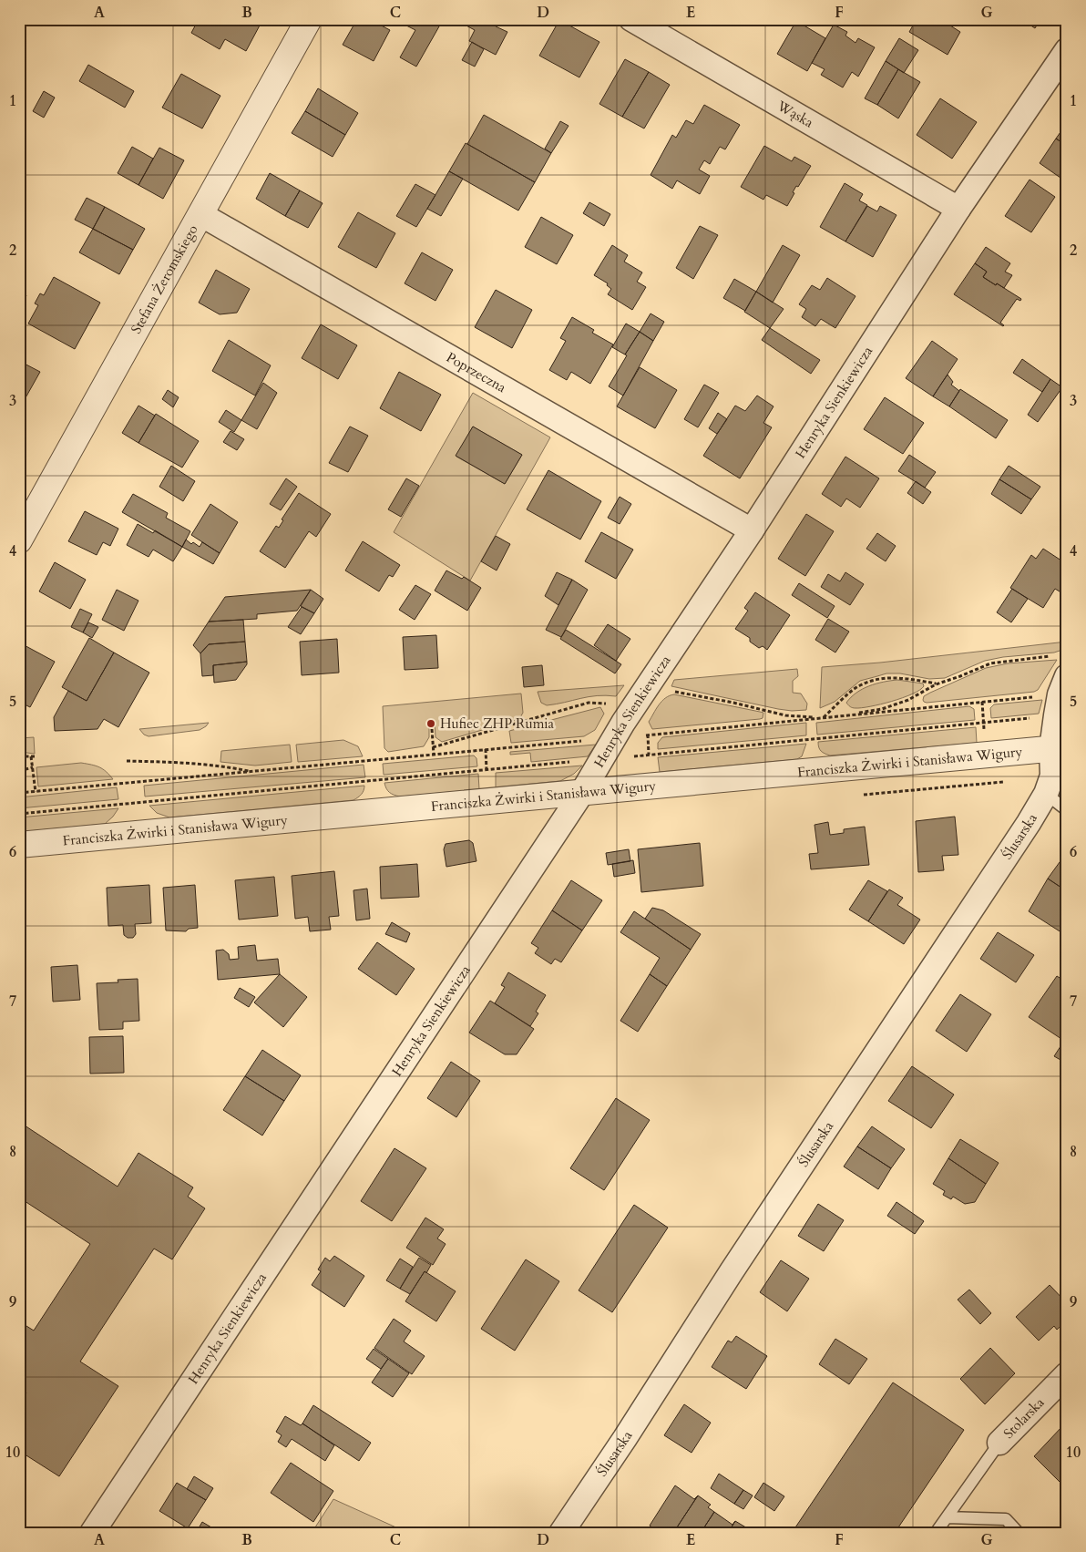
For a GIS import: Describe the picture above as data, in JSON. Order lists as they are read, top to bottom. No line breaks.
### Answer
{"streets":{"street":["Wąska","Stefana Żeromskiego","Poprzeczna","Henryka Sienkiewicza","Franciszka Żwirki i Stanisława Wigury","Ślusarska","Stolarska"]},"crossings":[["Wąska","Henryka Sienkiewicza"],["Stefana Żeromskiego","Poprzeczna"],["Poprzeczna","Henryka Sienkiewicza"],["Henryka Sienkiewicza","Franciszka Żwirki i Stanisława Wigury"],["Franciszka Żwirki i Stanisława Wigury","Ślusarska"]],"places":["Hufiec ZHP Rumia"],"grid":{"columns":["A","B","C","D","E","F","G"],"rows":["1","2","3","4","5","6","7","8","9","10"]}}
